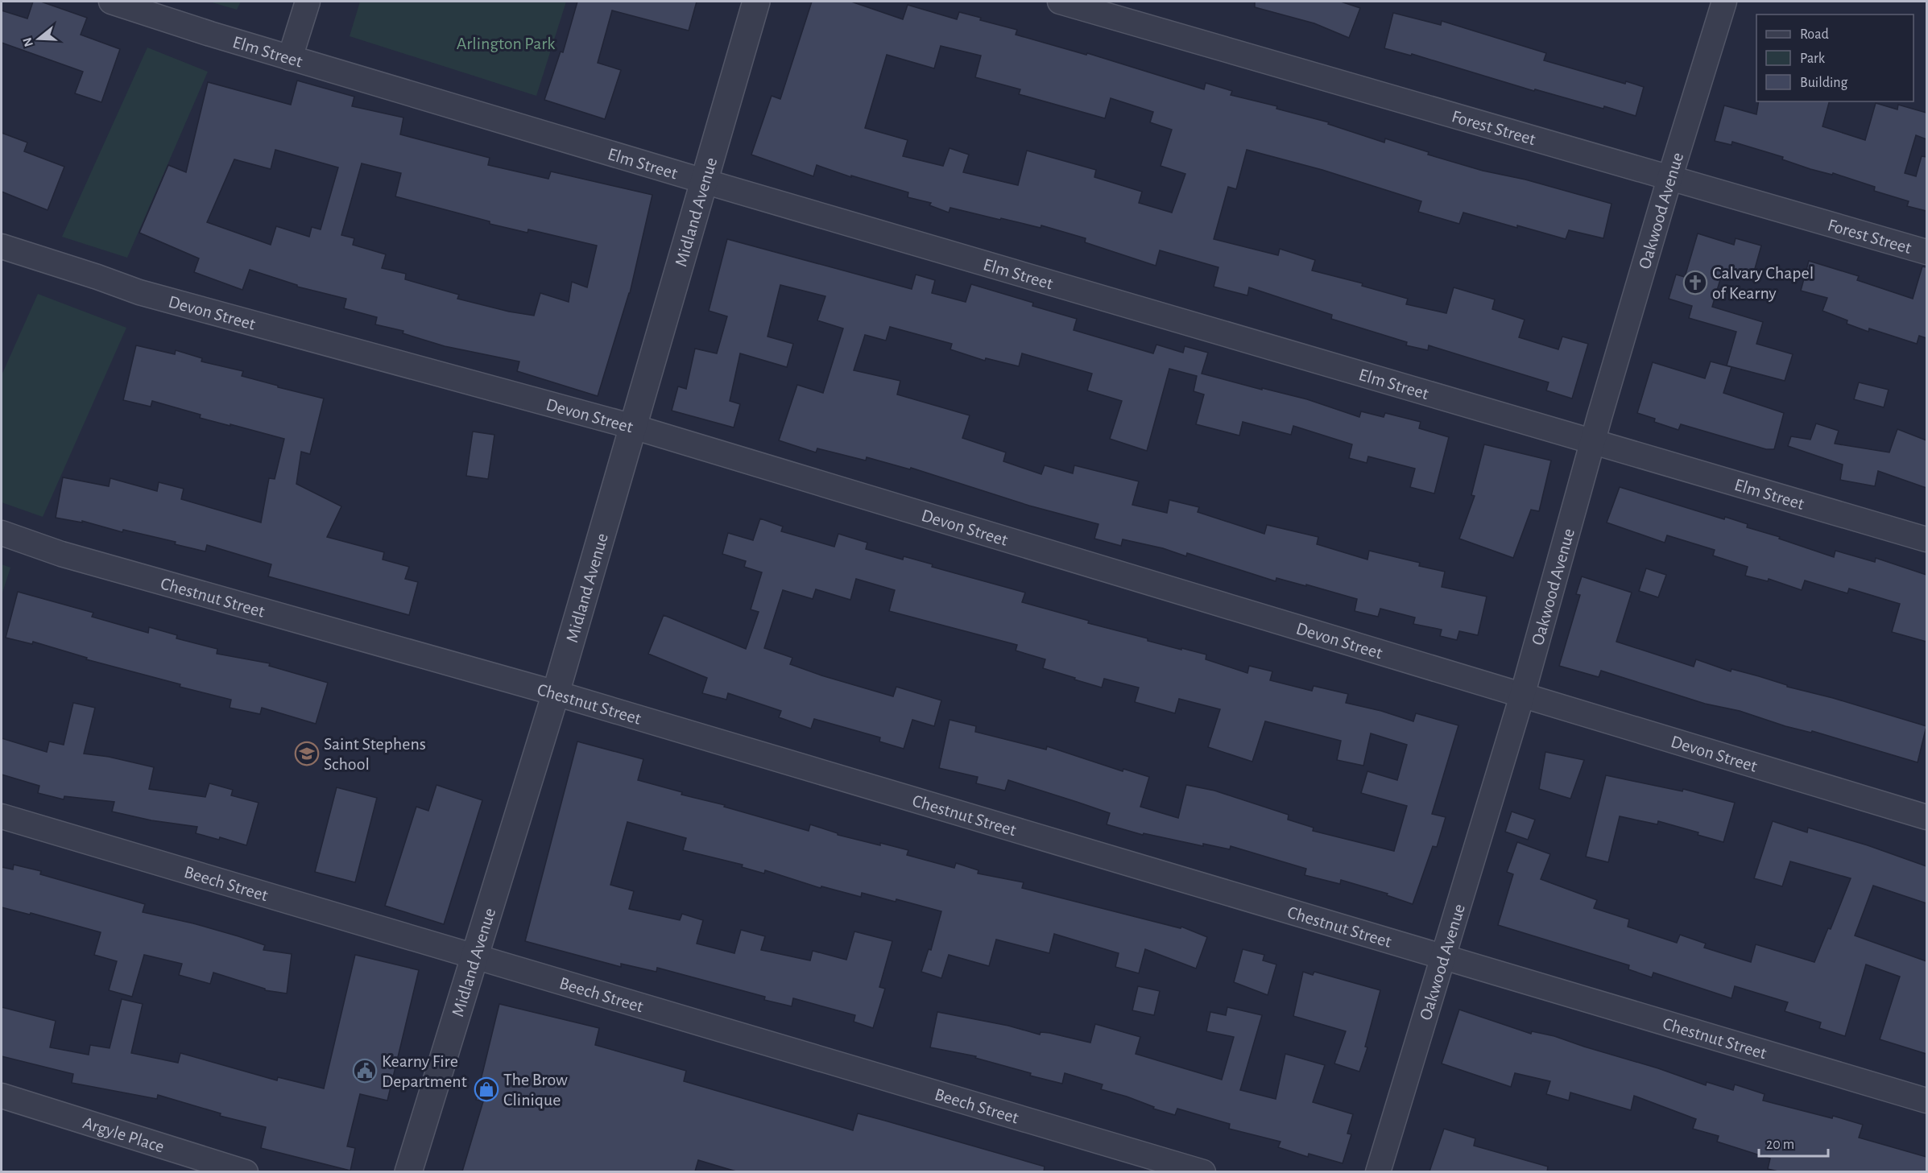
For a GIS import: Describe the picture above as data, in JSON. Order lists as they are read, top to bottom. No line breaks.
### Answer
{"streets":{"street":["Elm Street","Forest Street","Oakwood Avenue","Midland Avenue","Devon Street","Chestnut Street","Beech Street","Argyle Place"]},"crossings":[["Elm Street","Oakwood Avenue"],["Elm Street","Midland Avenue"],["Forest Street","Oakwood Avenue"],["Oakwood Avenue","Devon Street"],["Oakwood Avenue","Chestnut Street"],["Midland Avenue","Devon Street"],["Midland Avenue","Chestnut Street"],["Midland Avenue","Beech Street"]],"parks":["Arlington Park"],"places":{"church":["Calvary Chapel of Kearny"],"school or university":["Saint Stephens School"],"public building":["Kearny Fire Department"],"shop":["The Brow Clinique"]},"legend":["Road","Park","Building"],"scale_bar":"20 m","north":"left"}
